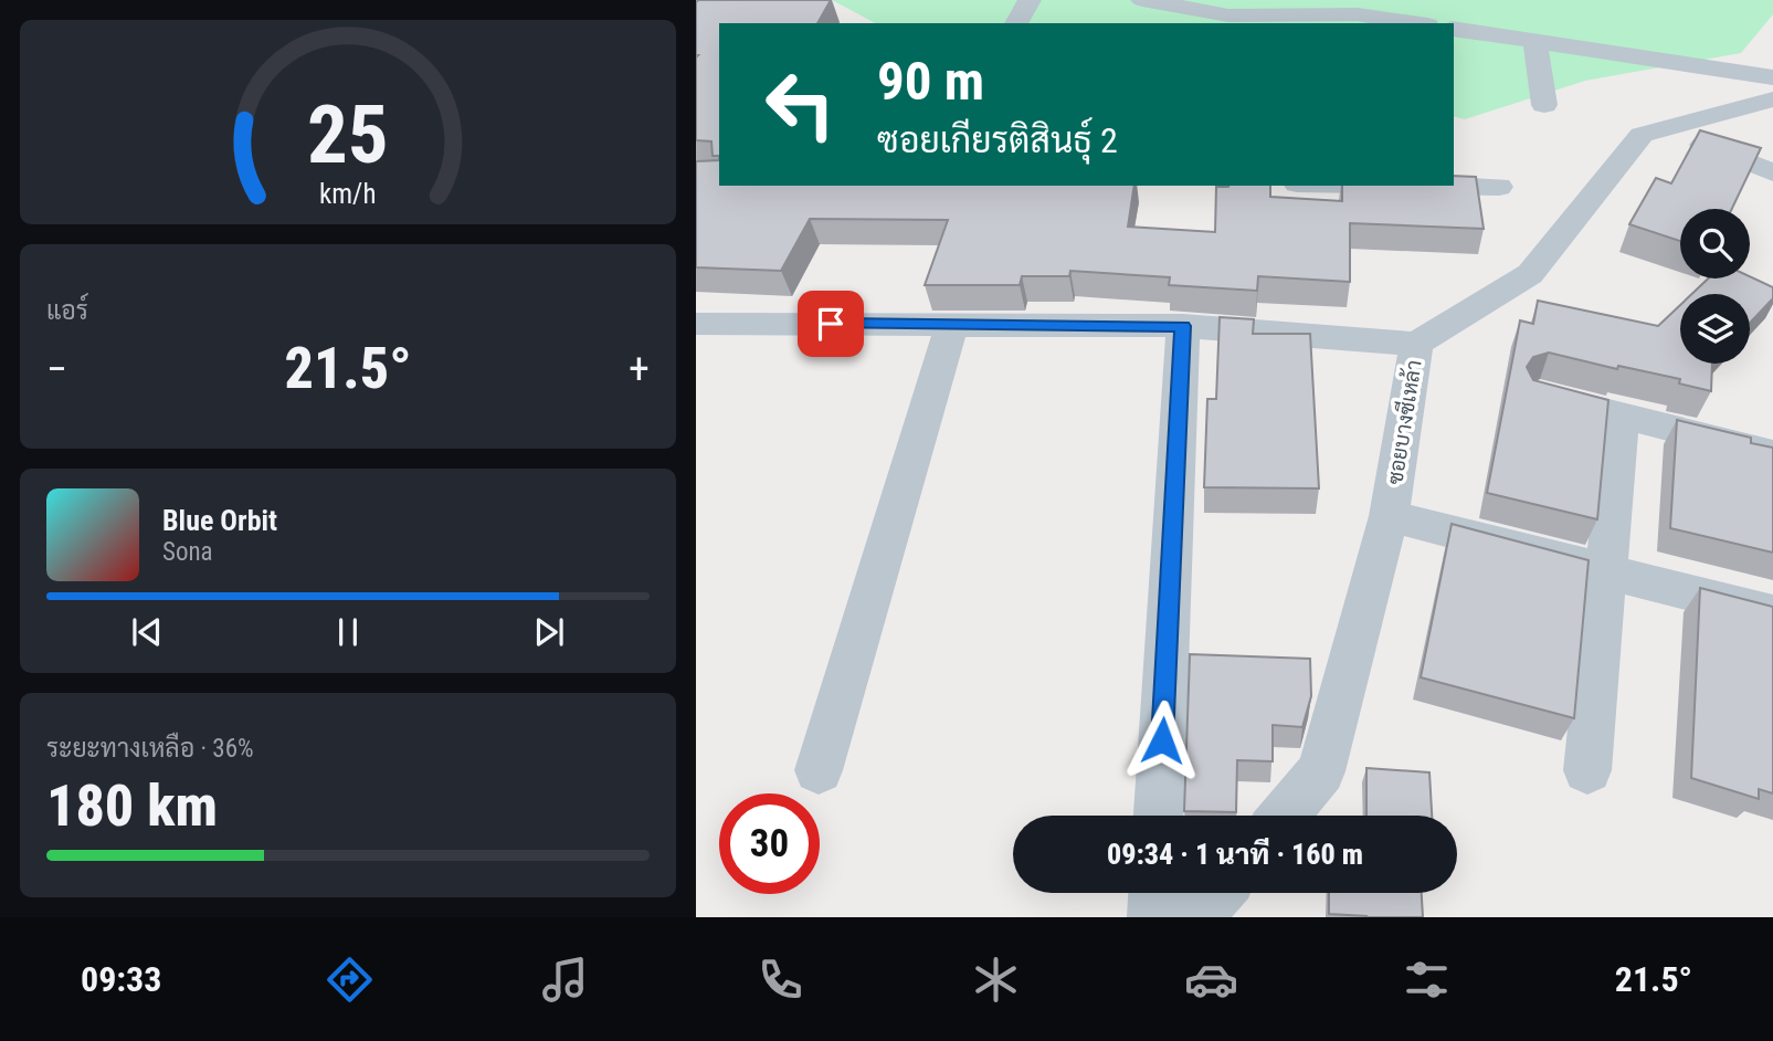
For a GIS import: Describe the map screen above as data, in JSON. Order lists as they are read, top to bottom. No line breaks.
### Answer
{"streets":{"street":["ซอยบางซีเหล้า"]},"page":{"turn":["90 m","ซอยเกียรติสินธุ์ 2"],"tile":["แอร์",["ระยะทางเหลือ · 36%","180 km"]],"heat":["−","21.5°","+"],"song":["Blue Orbit","Sona"],"limit":"30","trip":"09:34 · 1 นาที · 160 m","tabs":["09:33","21.5°"],"gauge":["25","km/h"]}}
